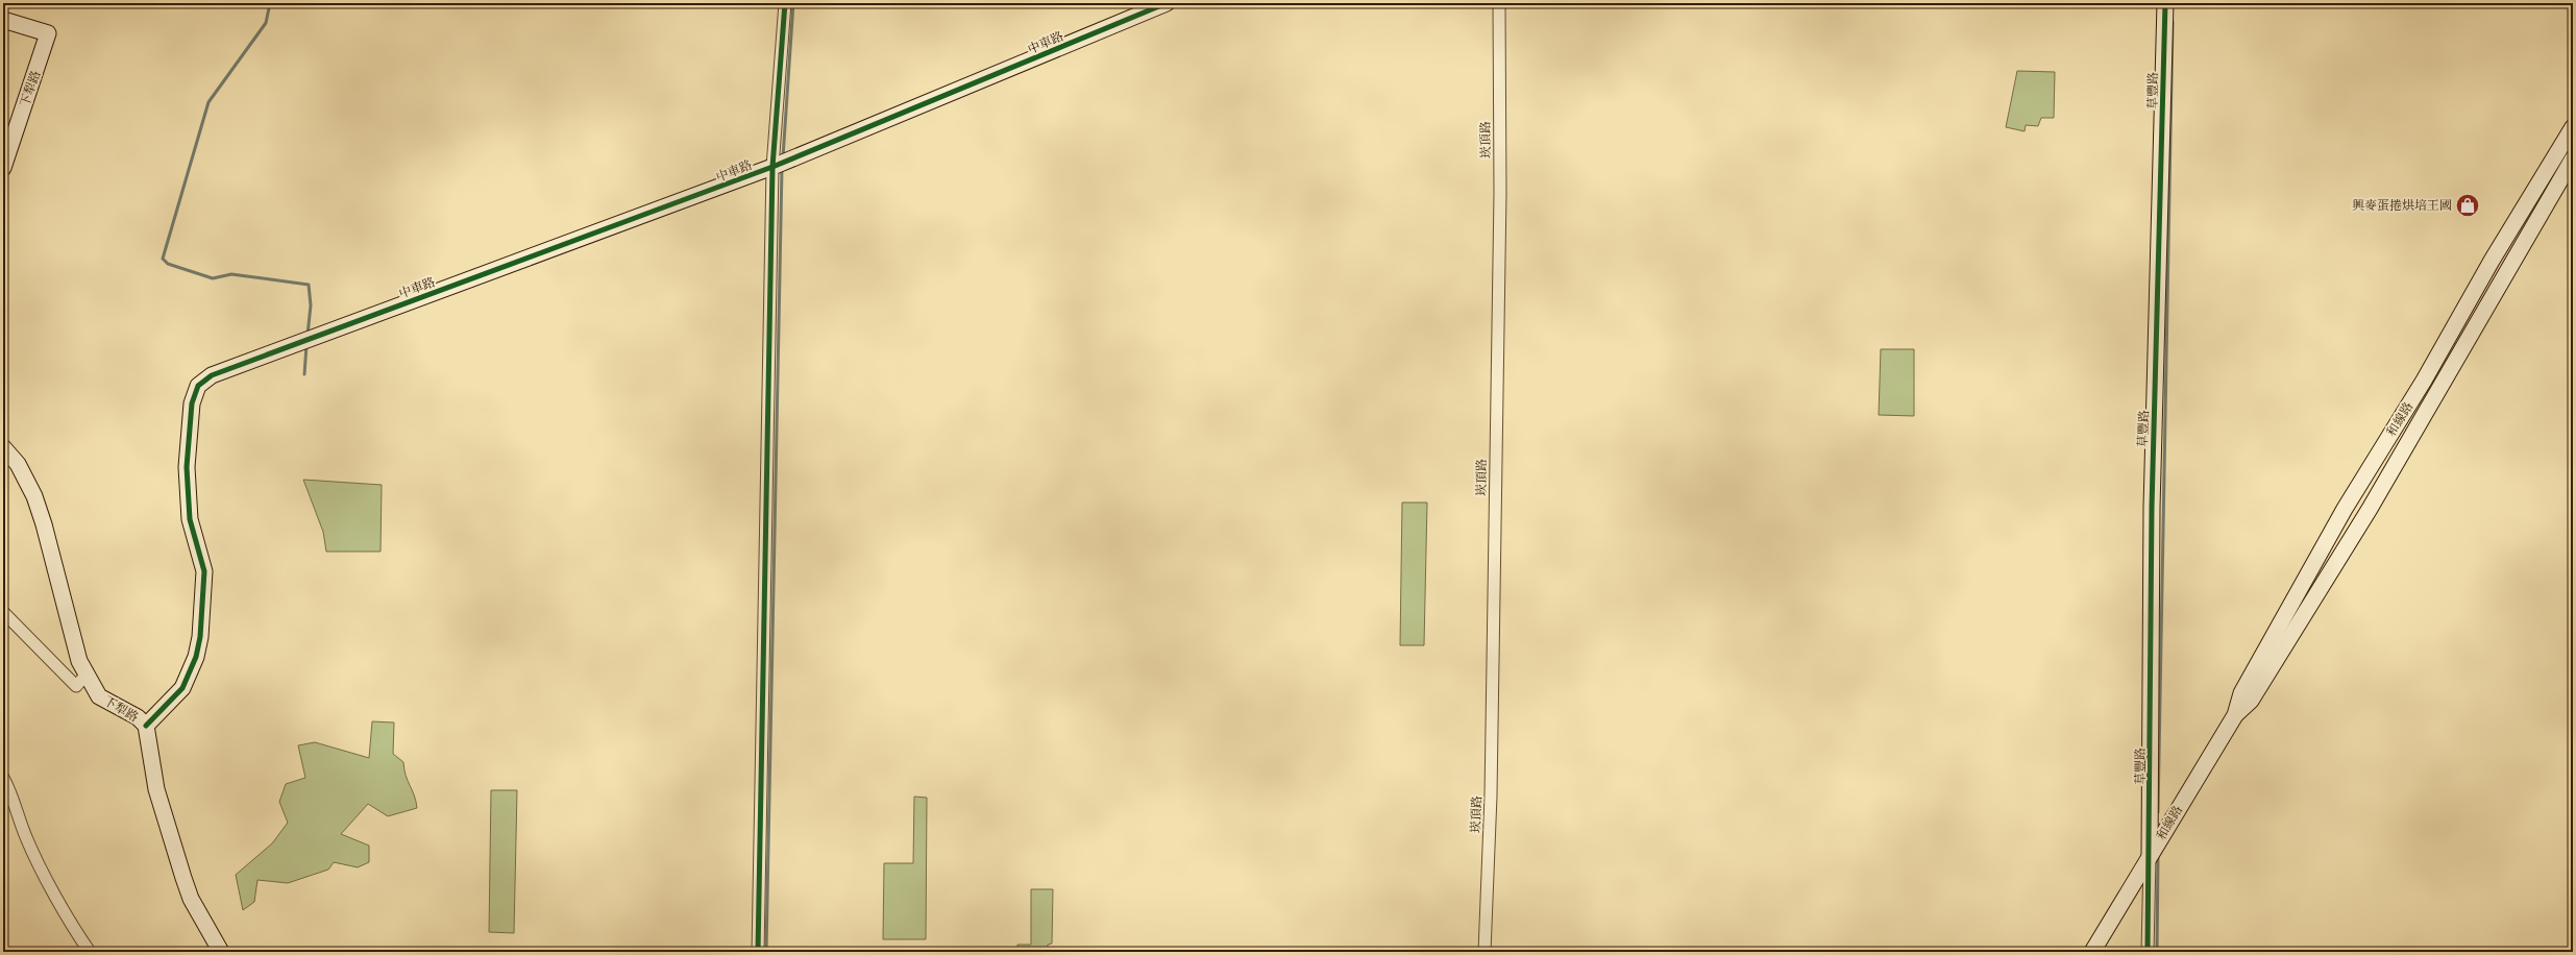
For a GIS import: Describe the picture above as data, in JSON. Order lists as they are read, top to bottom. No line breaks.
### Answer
{"streets":{"street":["中車路","下犁路","草豐路","崁頂路","和線路"]},"crossings":[["中車路","下犁路"],["草豐路","和線路"]],"places":{"shop":["興麥蛋捲烘培王國"]}}
